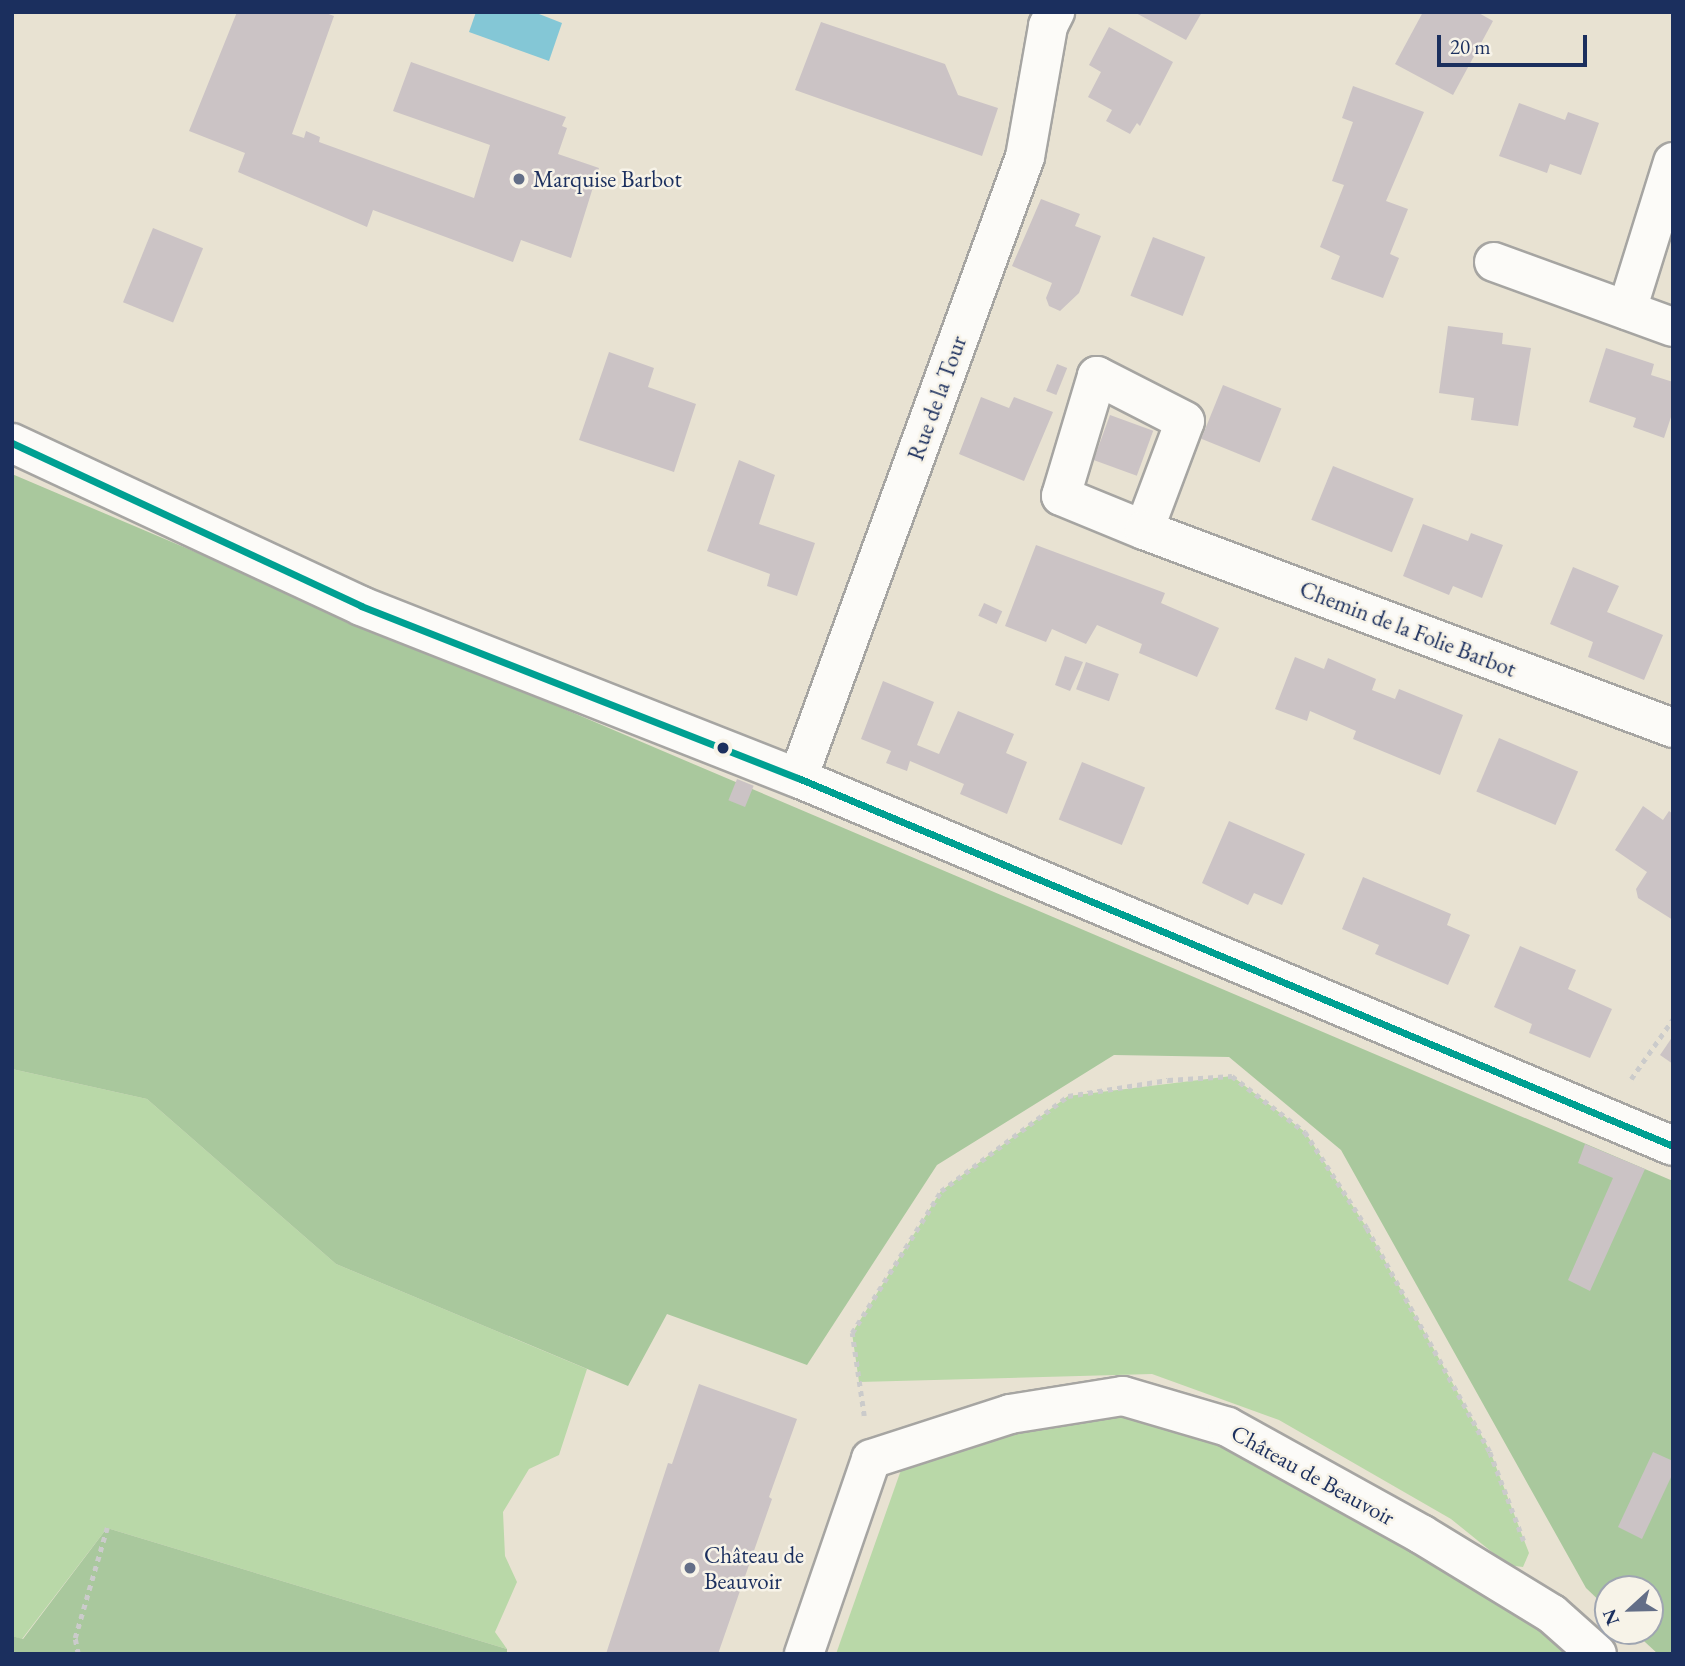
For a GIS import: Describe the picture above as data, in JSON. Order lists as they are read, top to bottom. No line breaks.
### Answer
{"streets":{"street":["Rue de la Tour","Chemin de la Folie Barbot","Château de Beauvoir"]},"places":["Marquise Barbot","Château de Beauvoir"],"scale_bar":"20 m","north":"left"}
